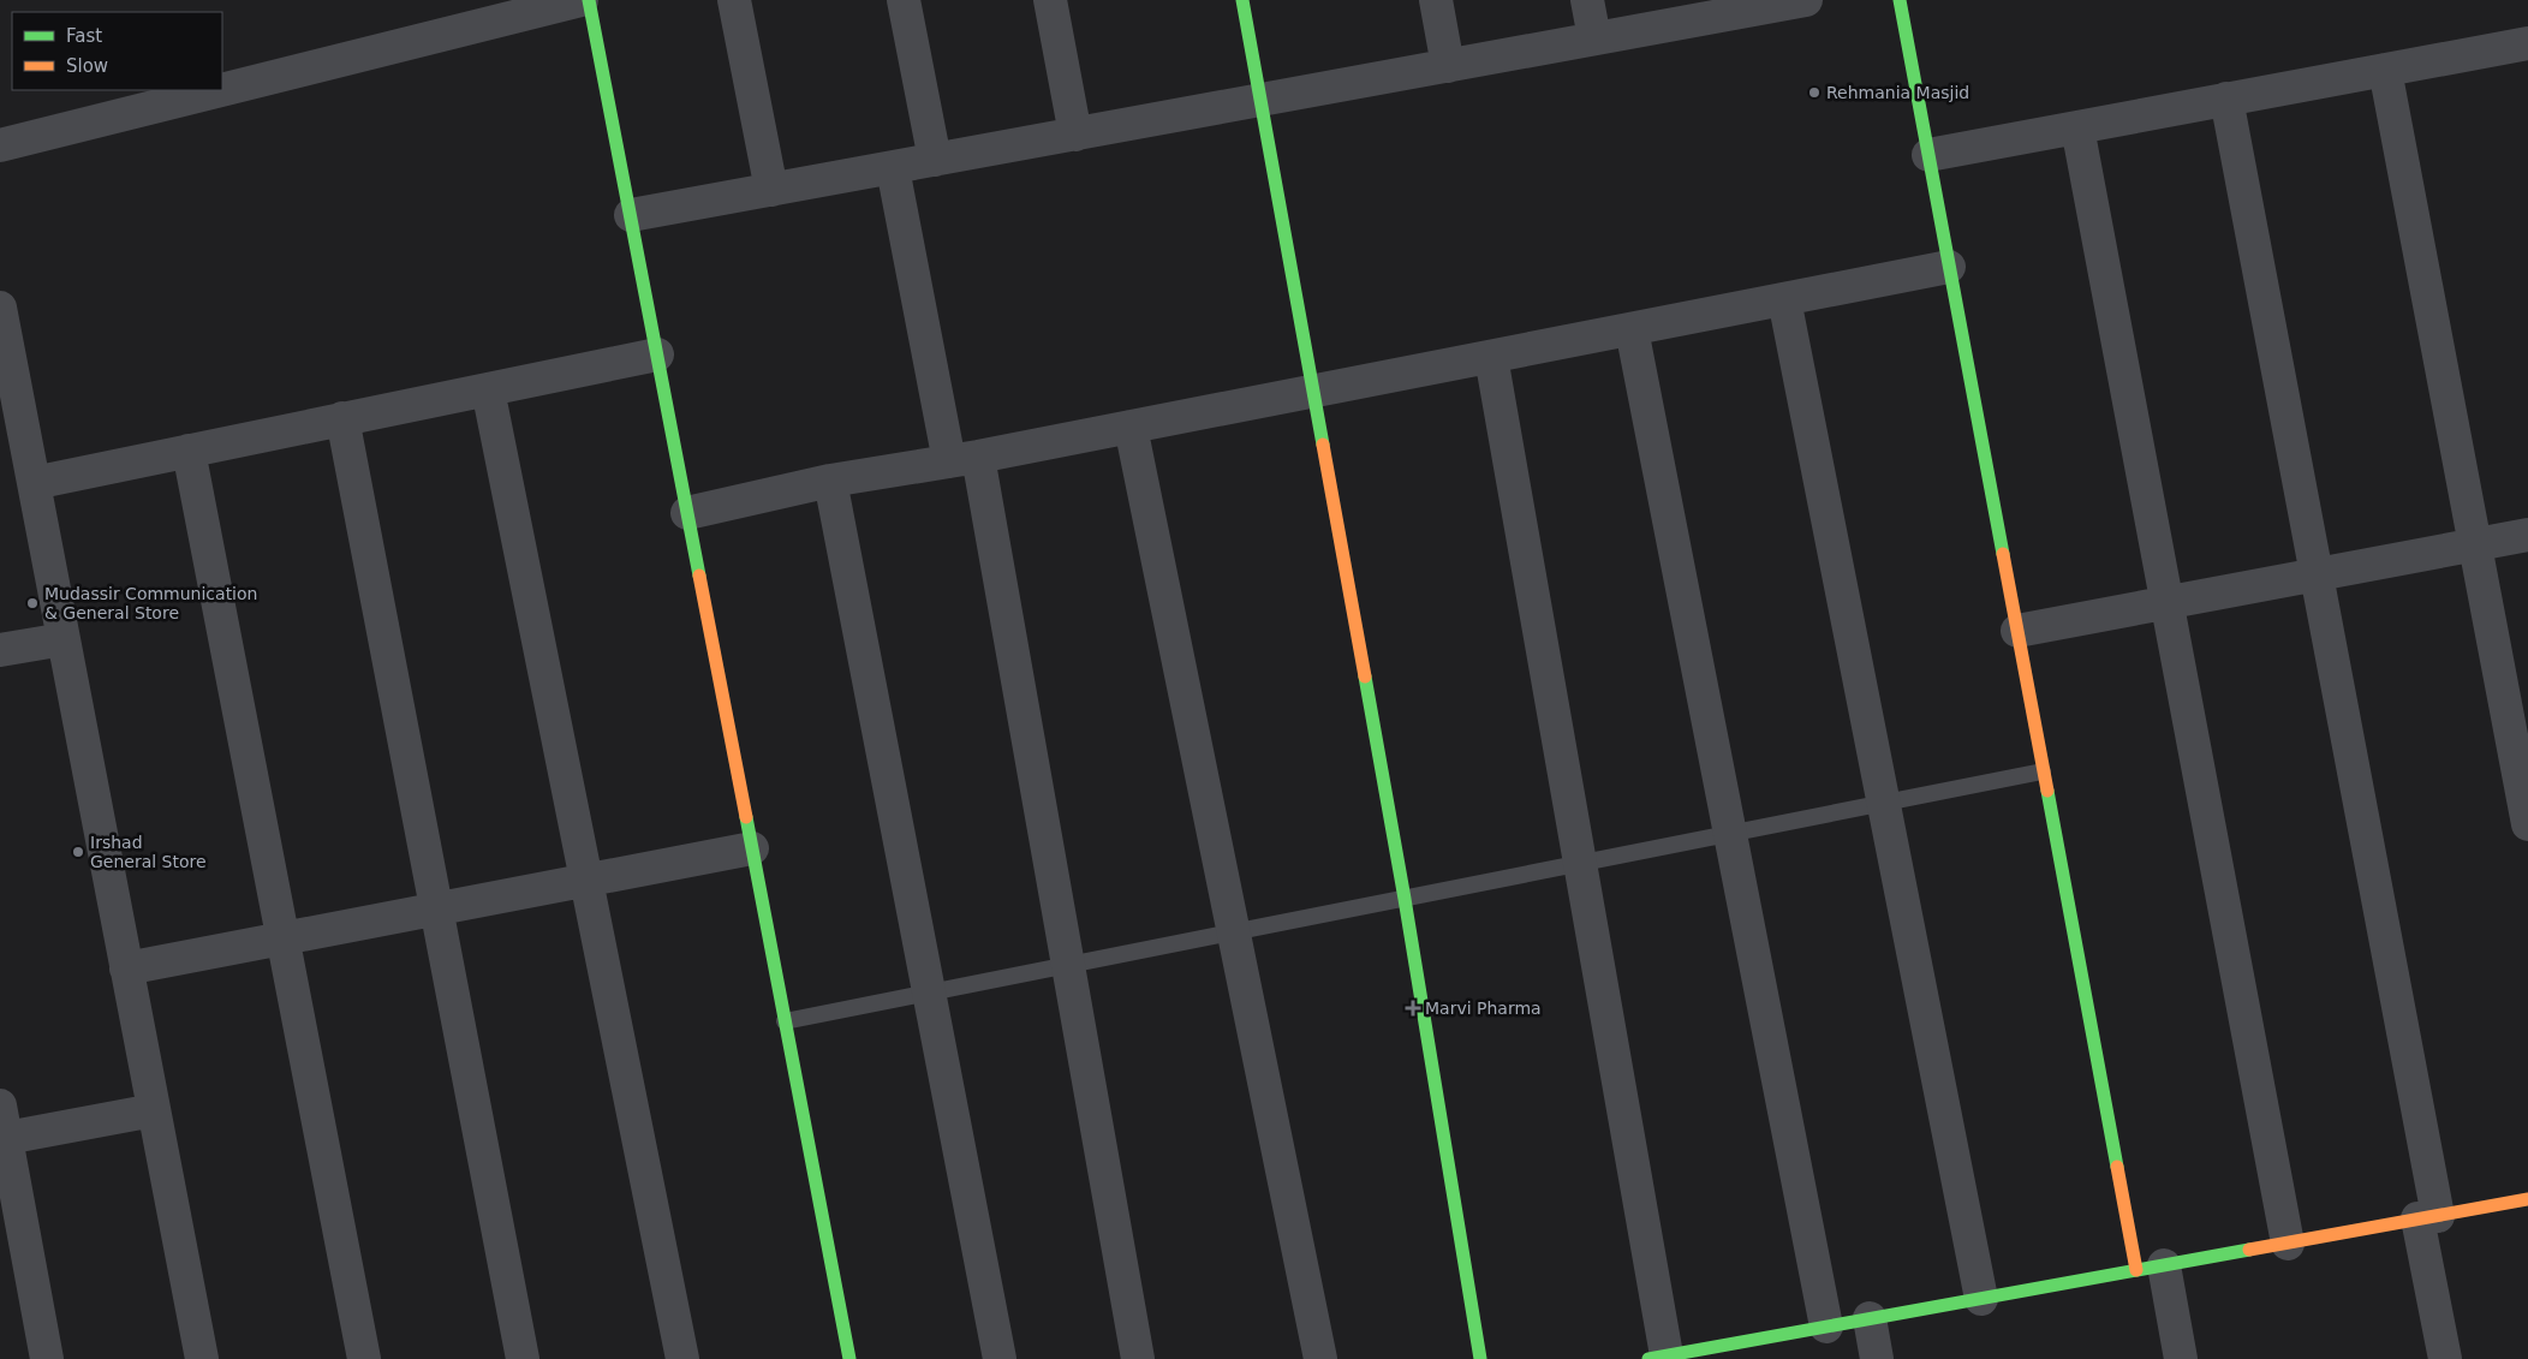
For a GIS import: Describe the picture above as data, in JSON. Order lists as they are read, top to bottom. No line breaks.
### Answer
{"places":{"other":["Rehmania Masjid","Mudassir Communication & General Store","Irshad General Store"],"health":["Marvi Pharma"]},"legend":["Fast","Slow"]}
